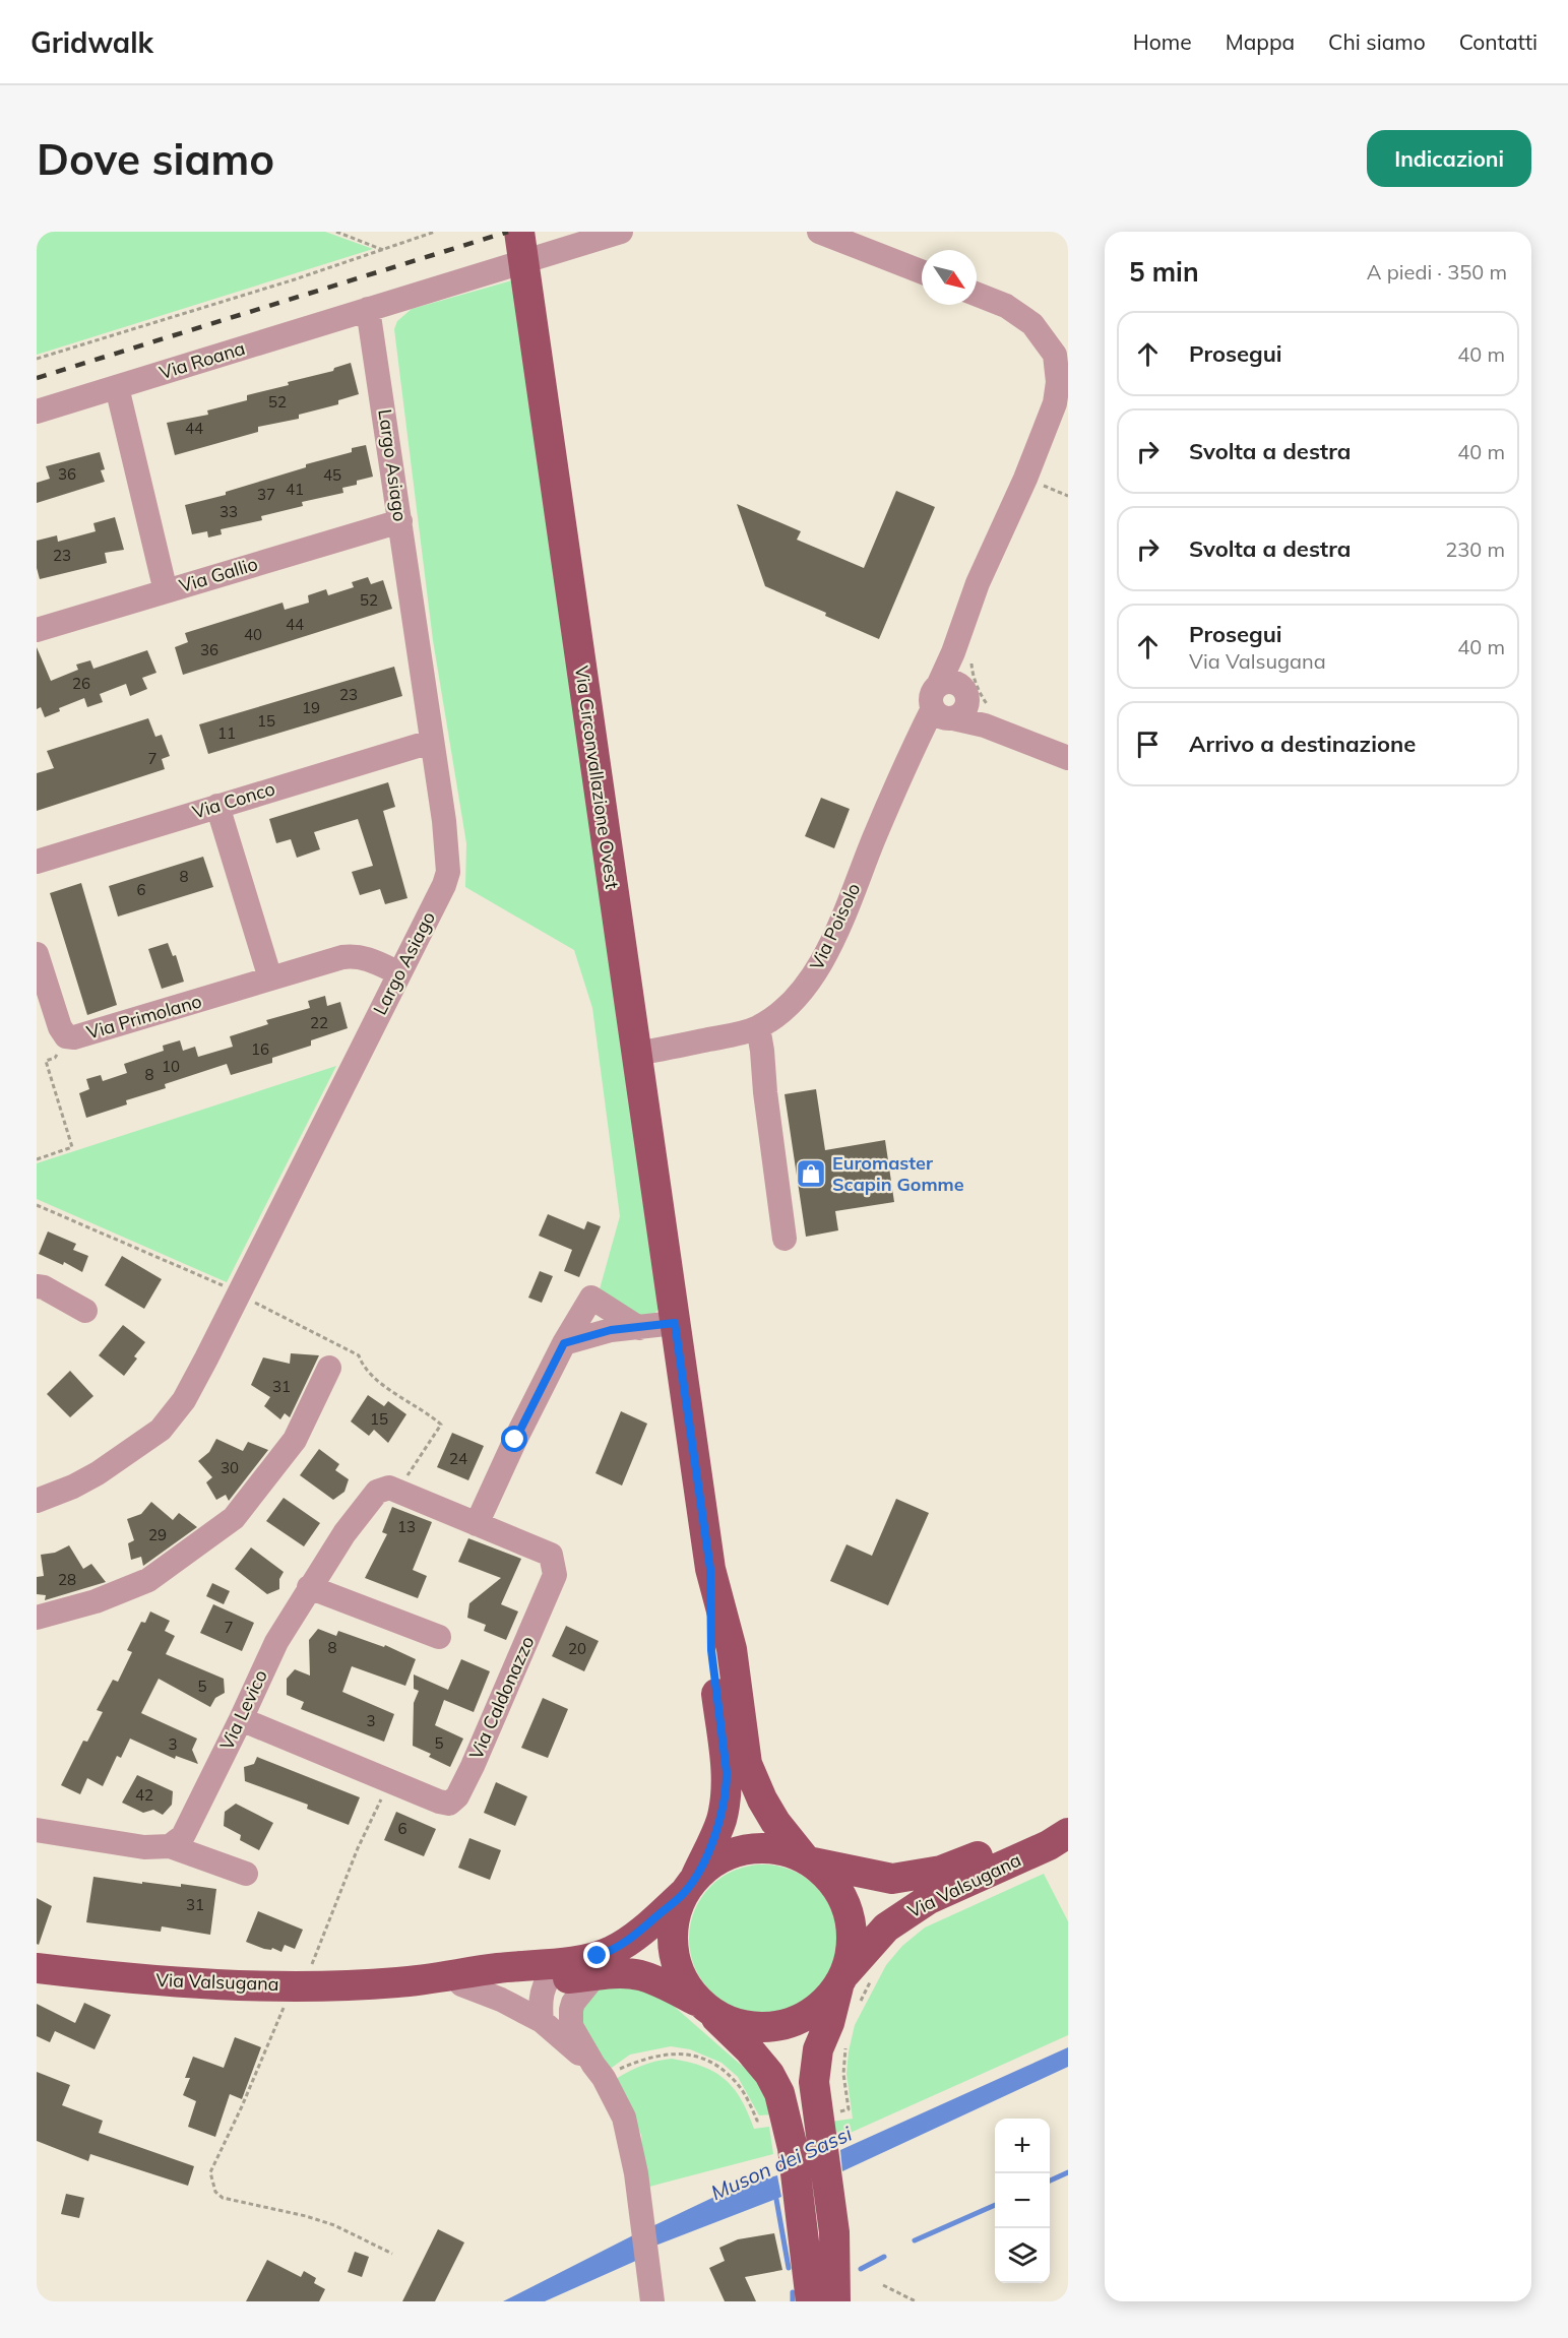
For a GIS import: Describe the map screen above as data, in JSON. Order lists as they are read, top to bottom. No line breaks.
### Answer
{"streets":{"main road":["Via Circonvallazione Ovest","Via Valsugana"],"street":["Via Roana","Largo Asiago","Via Gallio","Via Conco","Via Poisolo","Via Primolano","Via Caldonazzo","Via Levico"]},"crossings":[["Via Roana","Largo Asiago"],["Largo Asiago","Via Gallio"],["Largo Asiago","Via Conco"],["Largo Asiago","Via Primolano"],["Via Circonvallazione Ovest","Via Poisolo"],["Via Circonvallazione Ovest","Via Valsugana"],["Via Caldonazzo","Via Levico"]],"water":["Muson dei Sassi"],"places":{"shop":["Euromaster Scapin Gomme"]},"house_numbers":["52","44","36","45","41","37","33","23","52","44","40","36","26","23","19","15","11","7","8","6","22","16","10","8","31","15","24","30","13","29","28","7","8","20","5","3","5","3","42","6","31"],"north":"bottom right","page":{"header":"Gridwalk","nav":["Home","Mappa","Chi siamo","Contatti"],"buttons":"Indicazioni","title":"Dove siamo","heading":["5 min","A piedi · 350 m"],"list":[["Prosegui","40 m"],["Svolta a destra","40 m"],["Svolta a destra","230 m"],["Prosegui","Via Valsugana","40 m"],"Arrivo a destinazione"],"map_buttons":["+","−"]}}
